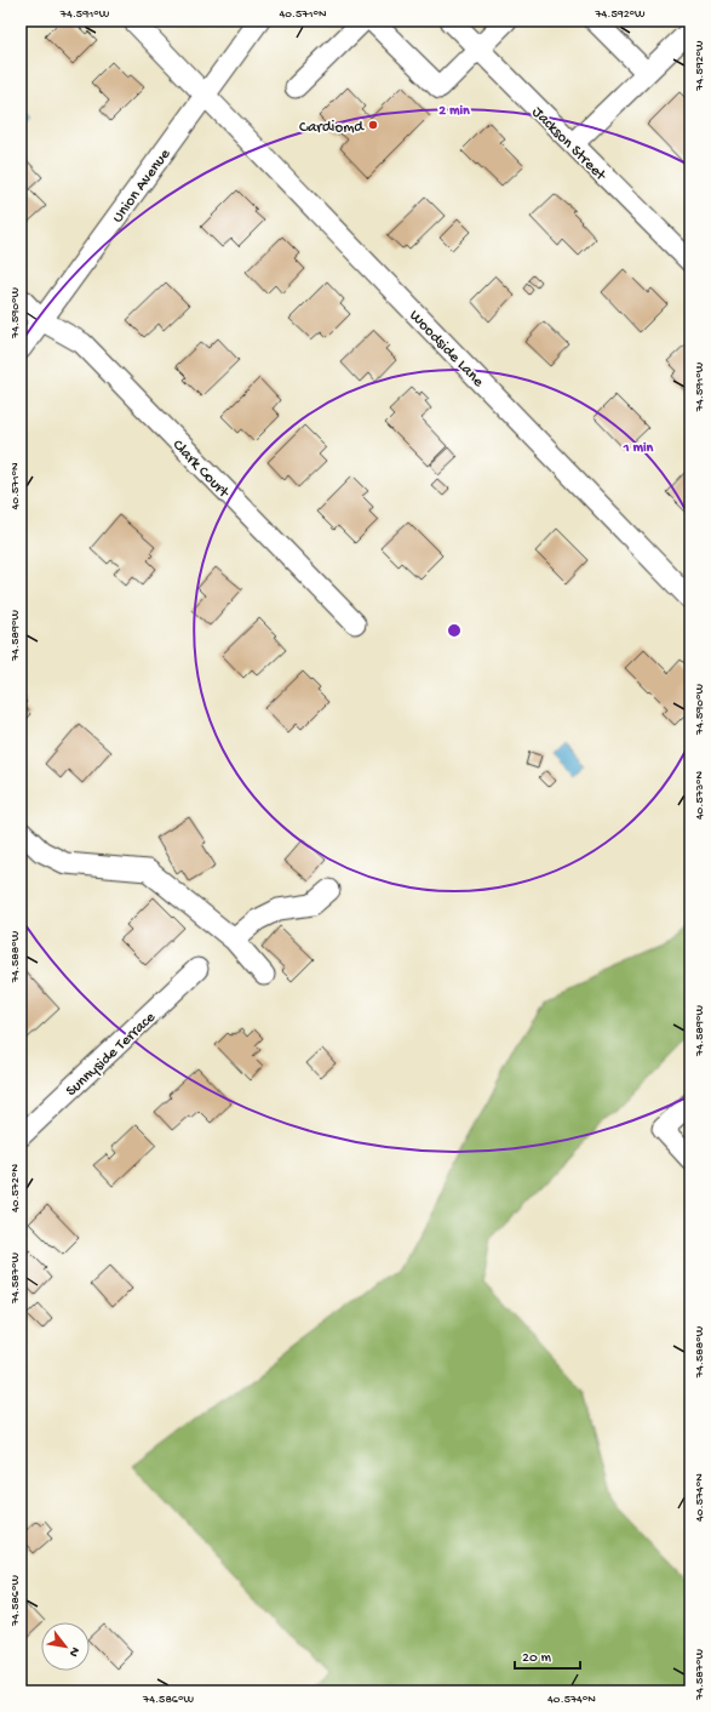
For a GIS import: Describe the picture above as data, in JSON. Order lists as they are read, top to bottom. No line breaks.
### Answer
{"streets":{"street":["Jackson Street","Union Avenue","Woodside Lane","Clark Court","Sunnyside Terrace"]},"crossings":[["Union Avenue","Woodside Lane"],["Union Avenue","Clark Court"]],"places":["Cardiomd"],"scale_bar":"20 m","north":"bottom right","coordinates":["74.591°W","40.571°N","74.592°W","74.590°W","74.589°W","40.573°N","74.588°W","40.572°N","74.587°W","40.574°N","74.586°W"],"rings":["2 min","1 min"]}
